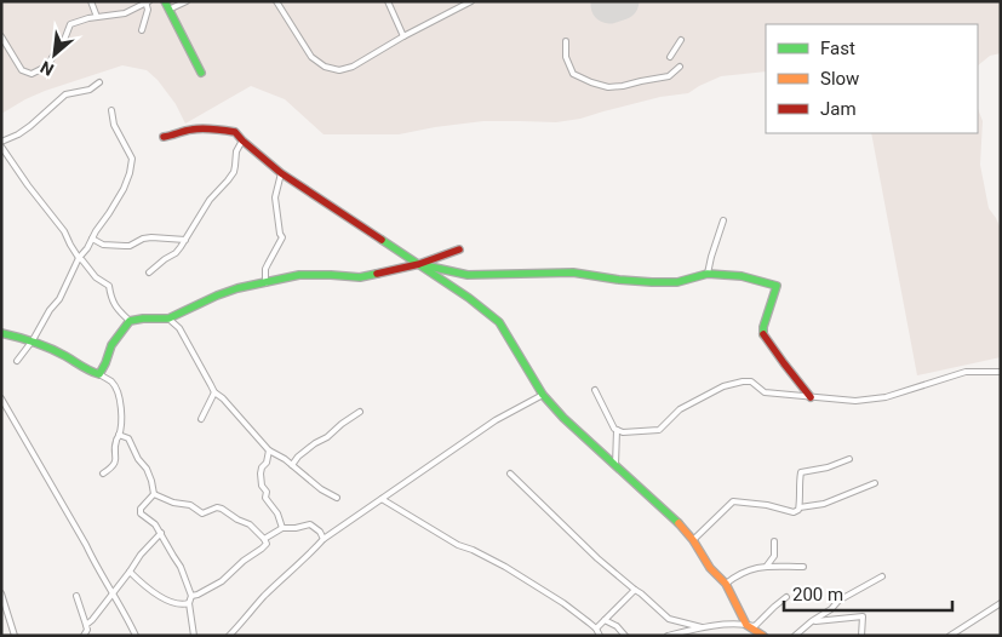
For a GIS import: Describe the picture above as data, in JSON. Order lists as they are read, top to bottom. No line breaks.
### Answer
{"legend":["Fast","Slow","Jam"],"scale_bar":"200 m","north":"bottom left"}
